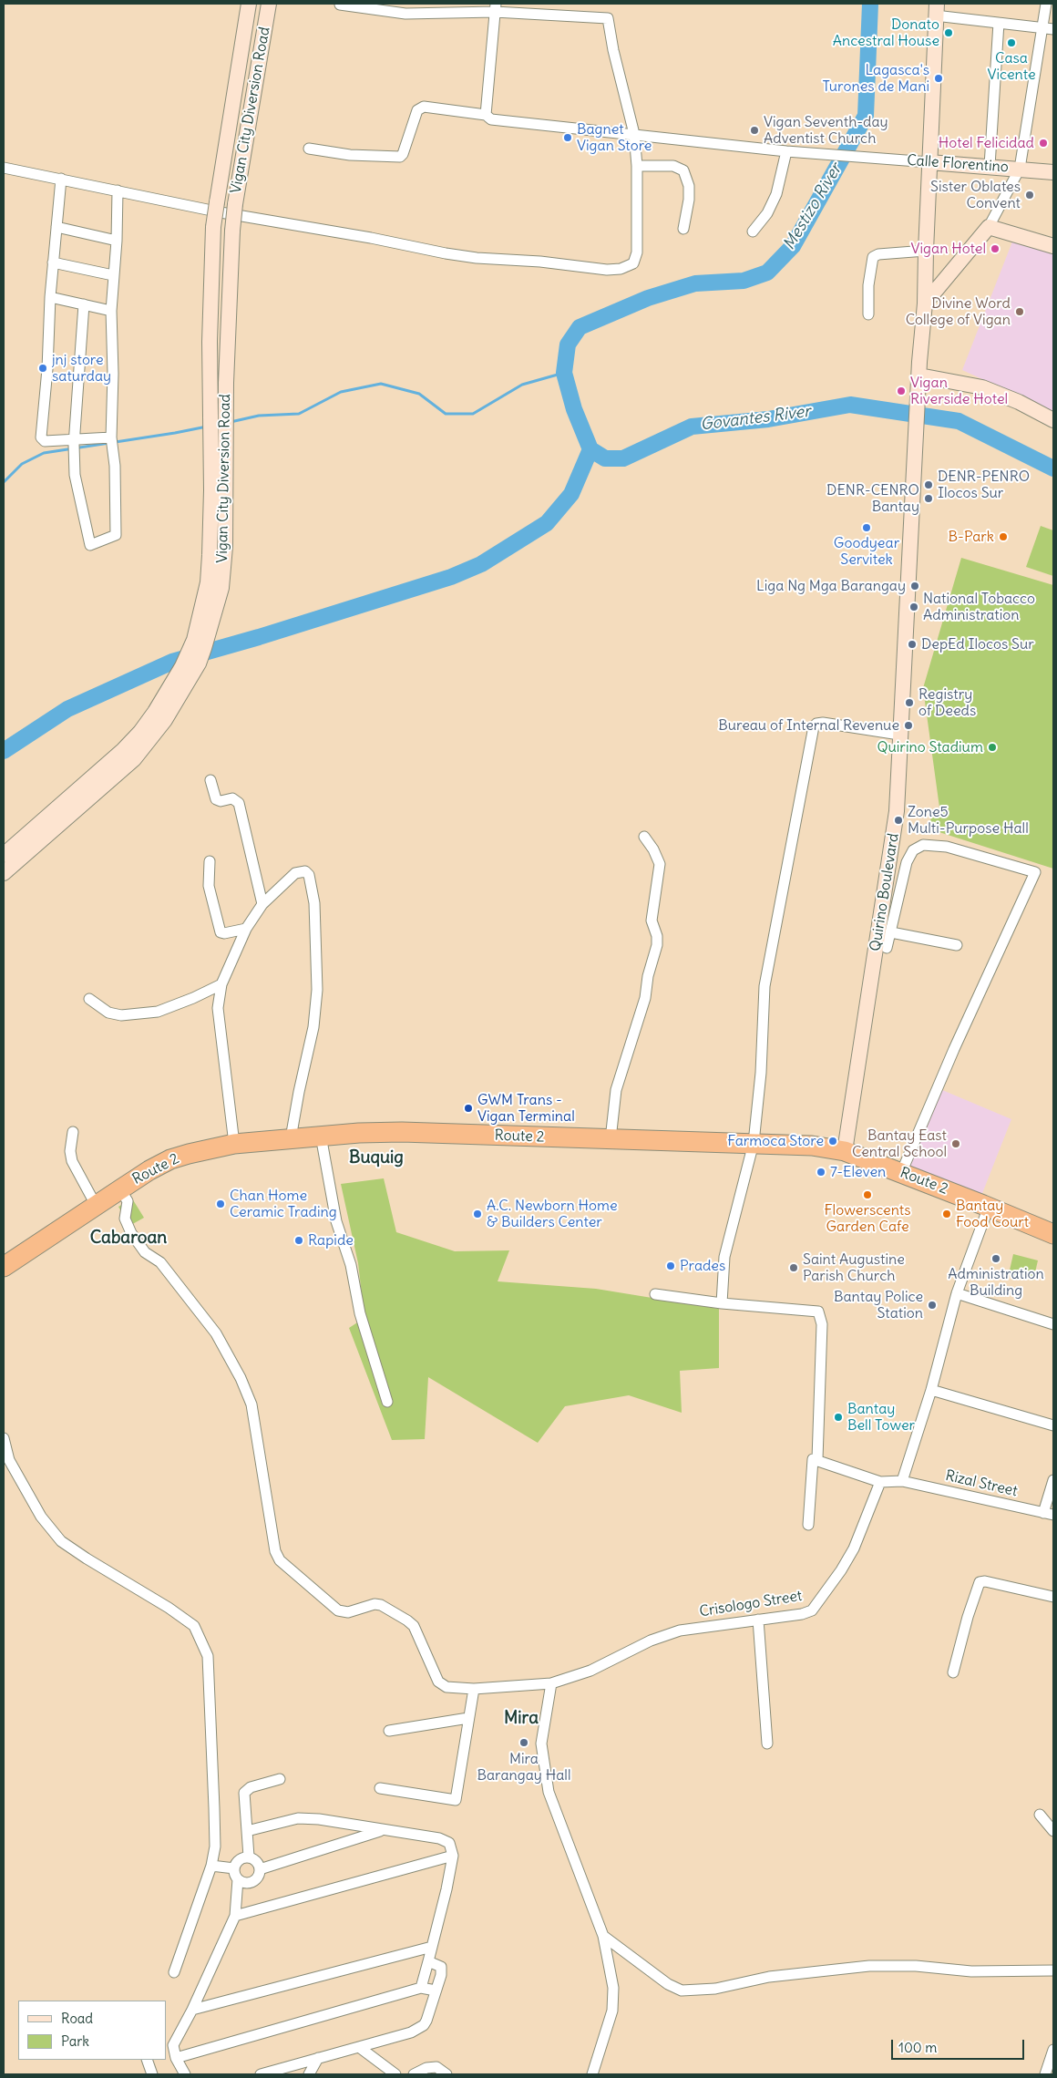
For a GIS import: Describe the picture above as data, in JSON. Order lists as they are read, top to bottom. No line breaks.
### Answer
{"streets":{"highway":["Route 2"],"main road":["Vigan City Diversion Road","Calle Florentino","Quirino Boulevard"],"street":["Rizal Street","Crisologo Street"]},"crossings":[["Calle Florentino","Quirino Boulevard"],["Quirino Boulevard","Route 2"],["Route 2","Crisologo Street"]],"districts":["Buquig","Cabaroan","Mira"],"water":["Mestizo River","Govantes River"],"places":["Donato Ancestral House","Casa Vicente","Lagasca's Turones de Mani","Vigan Seventh-day Adventist Church","Bagnet Vigan Store","Hotel Felicidad","Sister Oblates Convent","Vigan Hotel","Divine Word College of Vigan","jnj store saturday","Vigan Riverside Hotel","DENR-PENRO Ilocos Sur","DENR-CENRO Bantay","Goodyear Servitek","B-Park","Liga Ng Mga Barangay","National Tobacco Administration","DepEd Ilocos Sur","Registry of Deeds","Bureau of Internal Revenue","Quirino Stadium","Zone5 Multi-Purpose Hall","GWM Trans - Vigan Terminal","Farmoca Store","Bantay East Central School","7-Eleven","Flowerscents Garden Cafe","Chan Home Ceramic Trading","A.C. Newborn Home & Builders Center","Bantay Food Court","Rapide","Administration Building","Prades","Saint Augustine Parish Church","Bantay Police Station","Bantay Bell Tower","Mira Barangay Hall"],"legend":["Road","Park"],"scale_bar":"100 m"}
